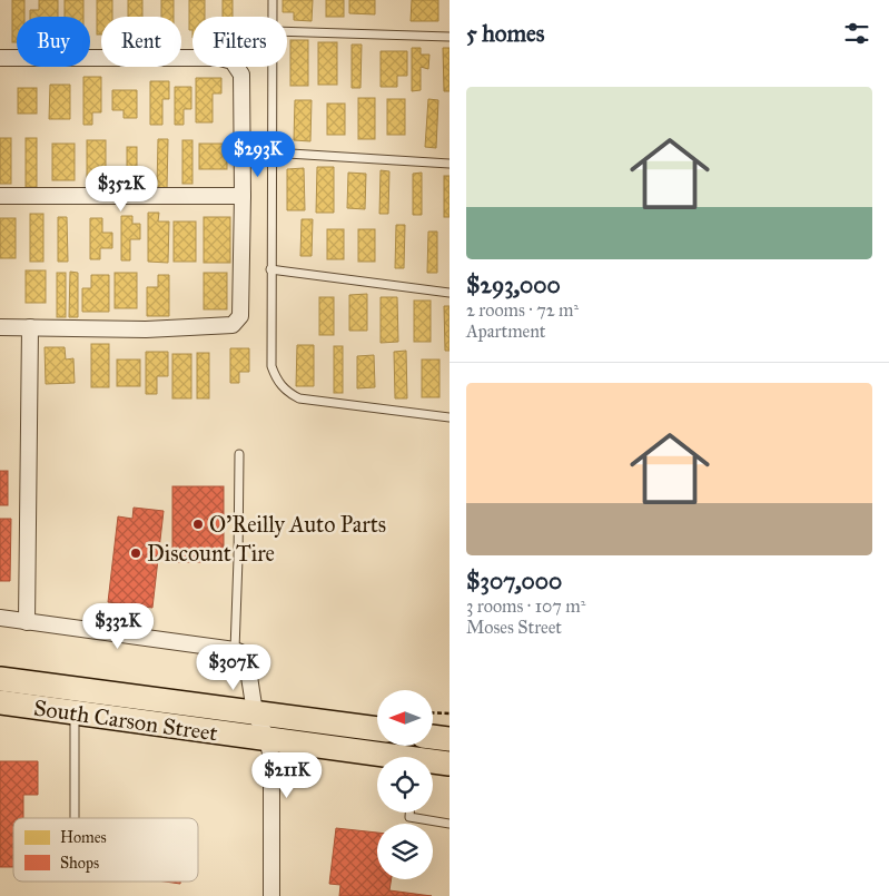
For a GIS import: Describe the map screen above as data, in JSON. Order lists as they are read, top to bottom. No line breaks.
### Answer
{"streets":{"main road":["South Carson Street"]},"places":["O'Reilly Auto Parts","Discount Tire"],"legend":["Homes","Shops"],"north":"left","page":{"heading":"5 homes","chip":["Buy","Rent","Filters"],"list":[{"name":"$293,000","note":"2 rooms · 72 m² · Apartment"},{"name":"$307,000","note":"3 rooms · 107 m² · Moses Street"}],"price":["$293K","$352K","$332K","$307K","$211K"]}}
